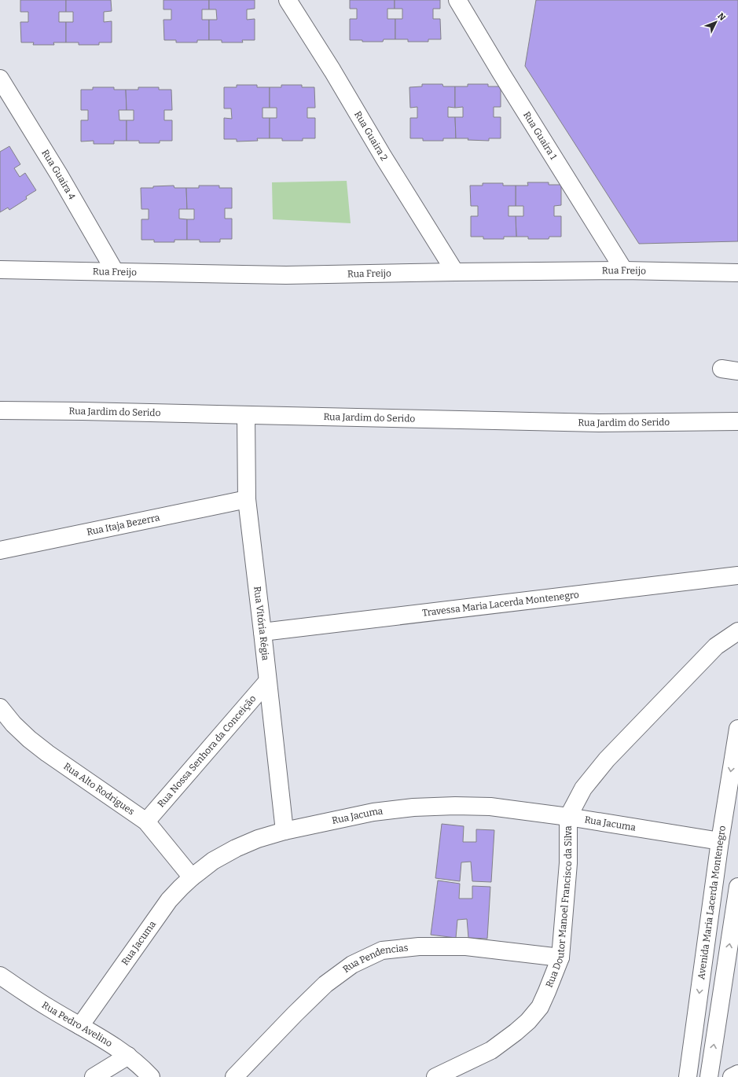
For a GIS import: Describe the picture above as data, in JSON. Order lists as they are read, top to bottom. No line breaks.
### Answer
{"streets":{"street":["Rua Guaira 2","Rua Guaira 1","Rua Guaira 4","Rua Freijo","Rua Jardim do Serido","Rua Itaja Bezerra","Travessa Maria Lacerda Montenegro","Rua Vitória Régia","Rua Nossa Senhora da Conceição","Rua Alto Rodrigues","Rua Jacuma","Avenida Maria Lacerda Montenegro","Rua Doutor Manoel Francisco da Silva","Rua Pendencias","Rua Pedro Avelino"]},"crossings":[["Rua Guaira 2","Rua Freijo"],["Rua Guaira 1","Rua Freijo"],["Rua Guaira 4","Rua Freijo"],["Rua Jardim do Serido","Rua Vitória Régia"],["Rua Itaja Bezerra","Rua Vitória Régia"],["Travessa Maria Lacerda Montenegro","Rua Vitória Régia"],["Rua Vitória Régia","Rua Nossa Senhora da Conceição"],["Rua Vitória Régia","Rua Jacuma"],["Rua Nossa Senhora da Conceição","Rua Alto Rodrigues"],["Rua Alto Rodrigues","Rua Jacuma"],["Rua Jacuma","Avenida Maria Lacerda Montenegro"],["Rua Jacuma","Rua Doutor Manoel Francisco da Silva"],["Rua Jacuma","Rua Pedro Avelino"],["Rua Doutor Manoel Francisco da Silva","Rua Pendencias"]],"north":"top right"}
